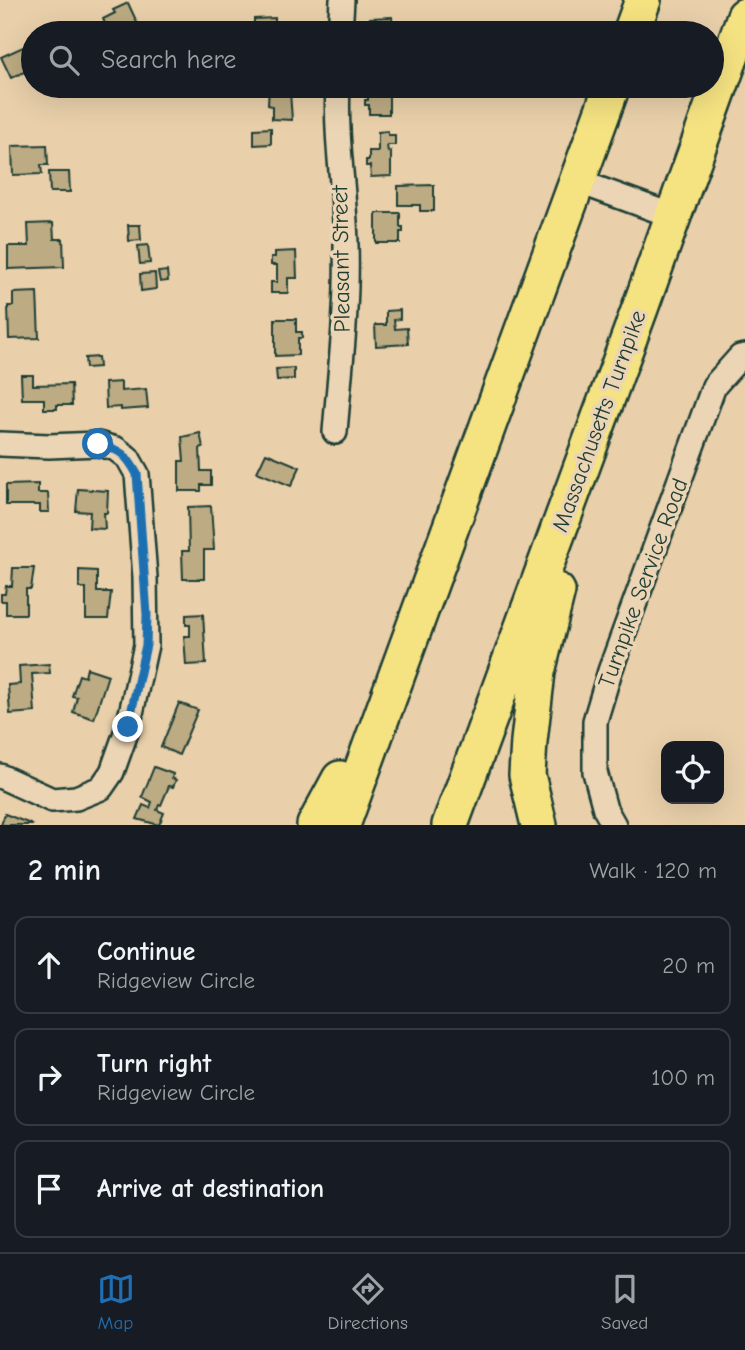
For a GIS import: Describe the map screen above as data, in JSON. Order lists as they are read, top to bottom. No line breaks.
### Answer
{"streets":{"highway":["Massachusetts Turnpike"],"street":["Pleasant Street","Turnpike Service Road"]},"page":{"search":"Search here","heading":["2 min","Walk · 120 m"],"list":[["Continue","Ridgeview Circle","20 m"],["Turn right","Ridgeview Circle","100 m"],"Arrive at destination"],"nav":["Map","Directions","Saved"]}}
